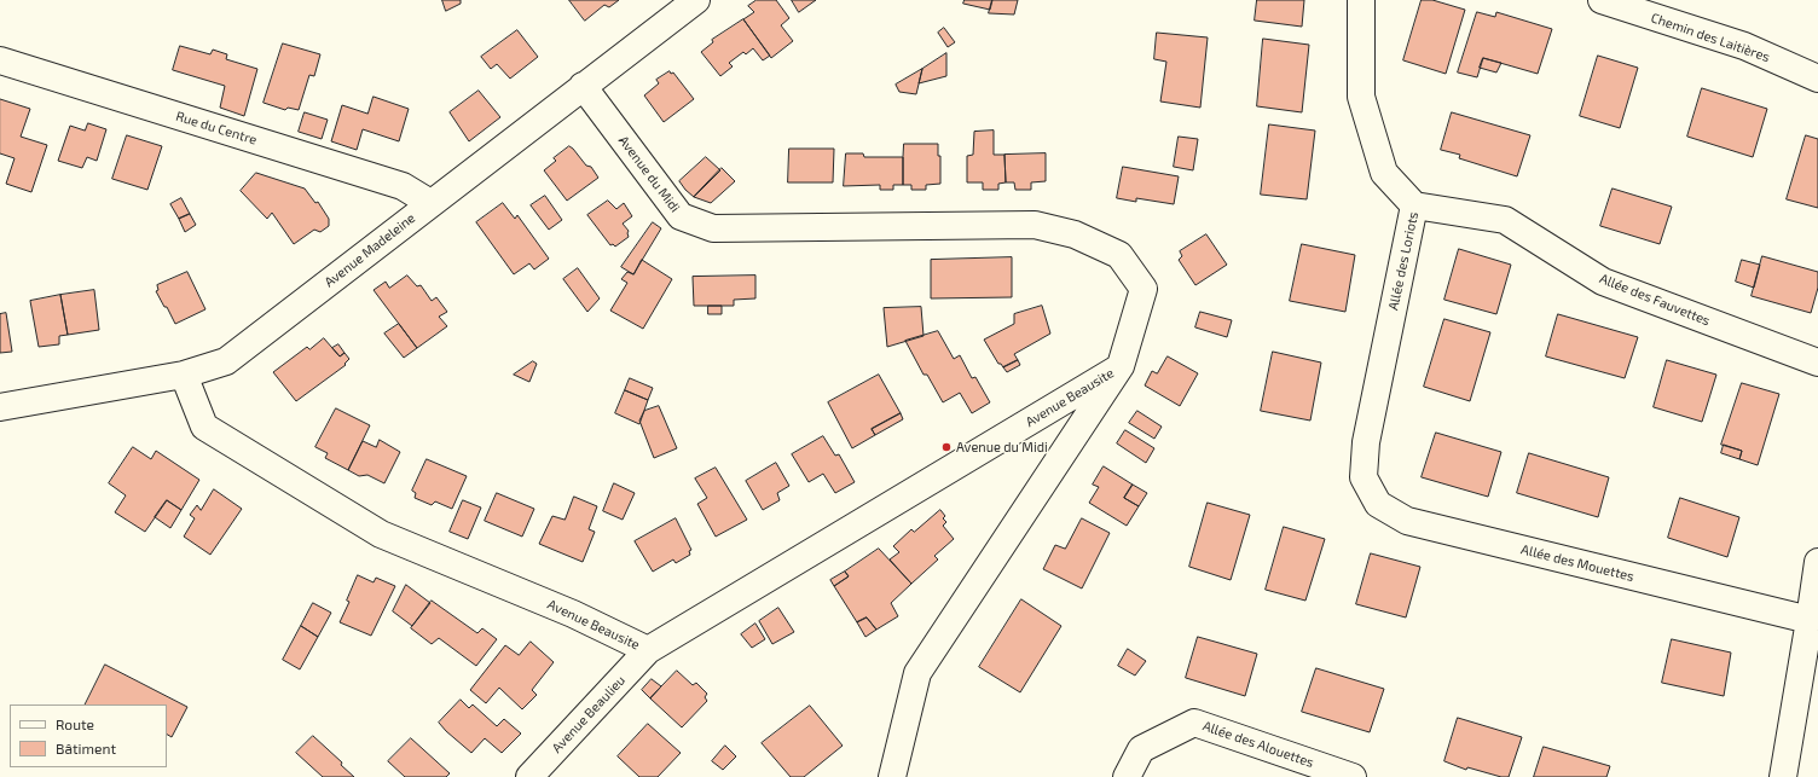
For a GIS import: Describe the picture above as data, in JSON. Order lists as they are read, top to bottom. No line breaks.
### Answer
{"streets":{"street":["Chemin des Laitières","Rue du Centre","Avenue du Midi","Avenue Madeleine","Allée des Loriots","Allée des Fauvettes","Avenue Beausite","Allée des Mouettes","Avenue Beaulieu","Allée des Alouettes"]},"crossings":[["Rue du Centre","Avenue Madeleine"],["Avenue du Midi","Avenue Madeleine"],["Avenue du Midi","Avenue Beausite"],["Avenue Madeleine","Avenue Beausite"],["Allée des Loriots","Allée des Fauvettes"],["Allée des Loriots","Allée des Mouettes"],["Avenue Beausite","Avenue Beaulieu"]],"places":["Avenue du Midi"],"legend":["Route","Bâtiment"]}
